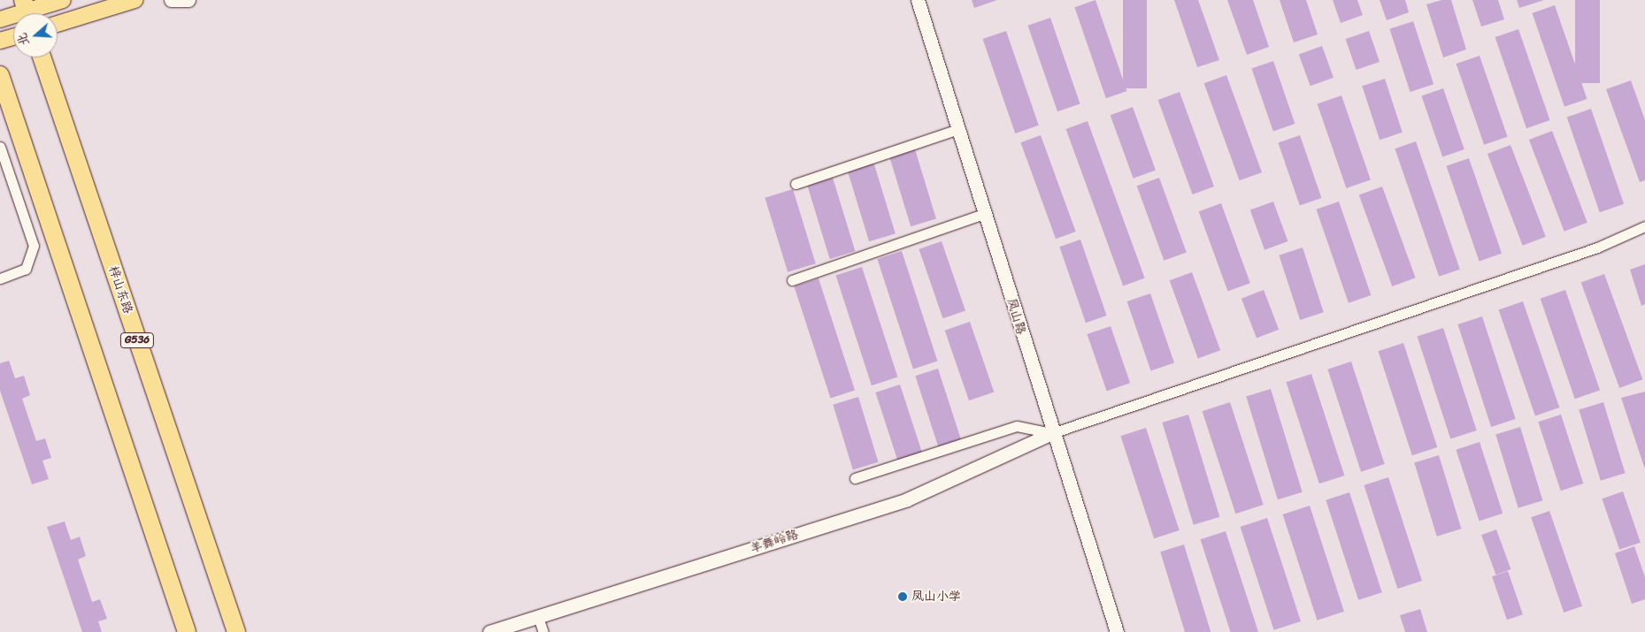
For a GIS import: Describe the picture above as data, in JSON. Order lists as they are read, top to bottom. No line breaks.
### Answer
{"streets":{"highway":["梓山东路","G536"],"street":["凤山路","羊舞岭路"]},"crossings":[["凤山路","羊舞岭路"]],"places":["凤山小学"],"north":"left"}
